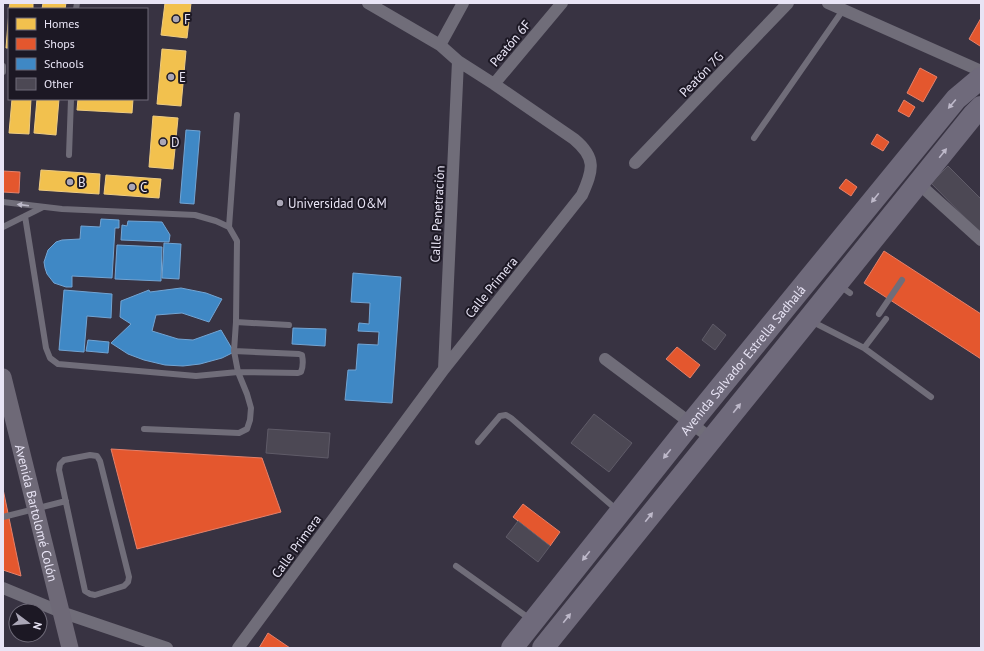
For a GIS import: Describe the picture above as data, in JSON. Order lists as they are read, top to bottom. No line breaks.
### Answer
{"streets":{"highway":["Avenida Salvador Estrella Sadhalá"],"main road":["Avenida Bartolomé Colón"],"street":["Peatón 6F","Peatón 7G","Calle Penetración","Calle Primera"]},"crossings":[["Peatón 6F","Calle Primera"],["Calle Penetración","Calle Primera"]],"places":["F","E","D","B","C","Universidad O&M"],"legend":["Homes","Shops","Schools","Other"],"north":"right"}
